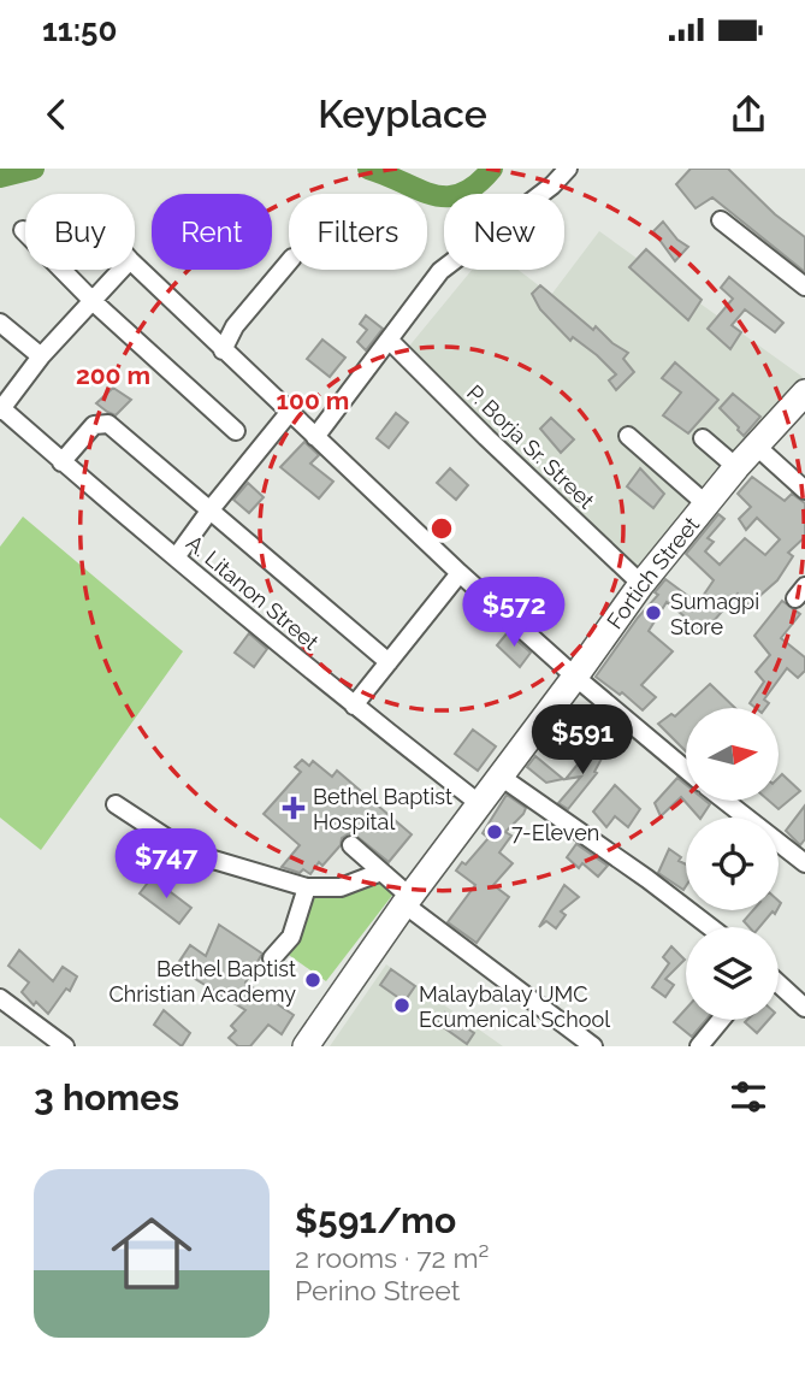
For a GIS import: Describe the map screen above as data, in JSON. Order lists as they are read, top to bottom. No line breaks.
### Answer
{"streets":{"highway":["Fortich Street"],"street":["P. Borja Sr. Street","A. Litanon Street"]},"crossings":[["P. Borja Sr. Street","Fortich Street"],["Fortich Street","A. Litanon Street"]],"places":{"other":["Sumagpi Store","7-Eleven","Bethel Baptist Christian Academy","Malaybalay UMC Ecumenical School"],"health":["Bethel Baptist Hospital"]},"north":"right","page":{"status":"11:50","header":"Keyplace","chip":["Buy","Rent","Filters","New"],"price":["$572","$591","$747"],"heading":"3 homes","list":[{"name":"$591/mo","note":"2 rooms · 72 m² · Perino Street"}]},"rings":["200 m","100 m"]}
